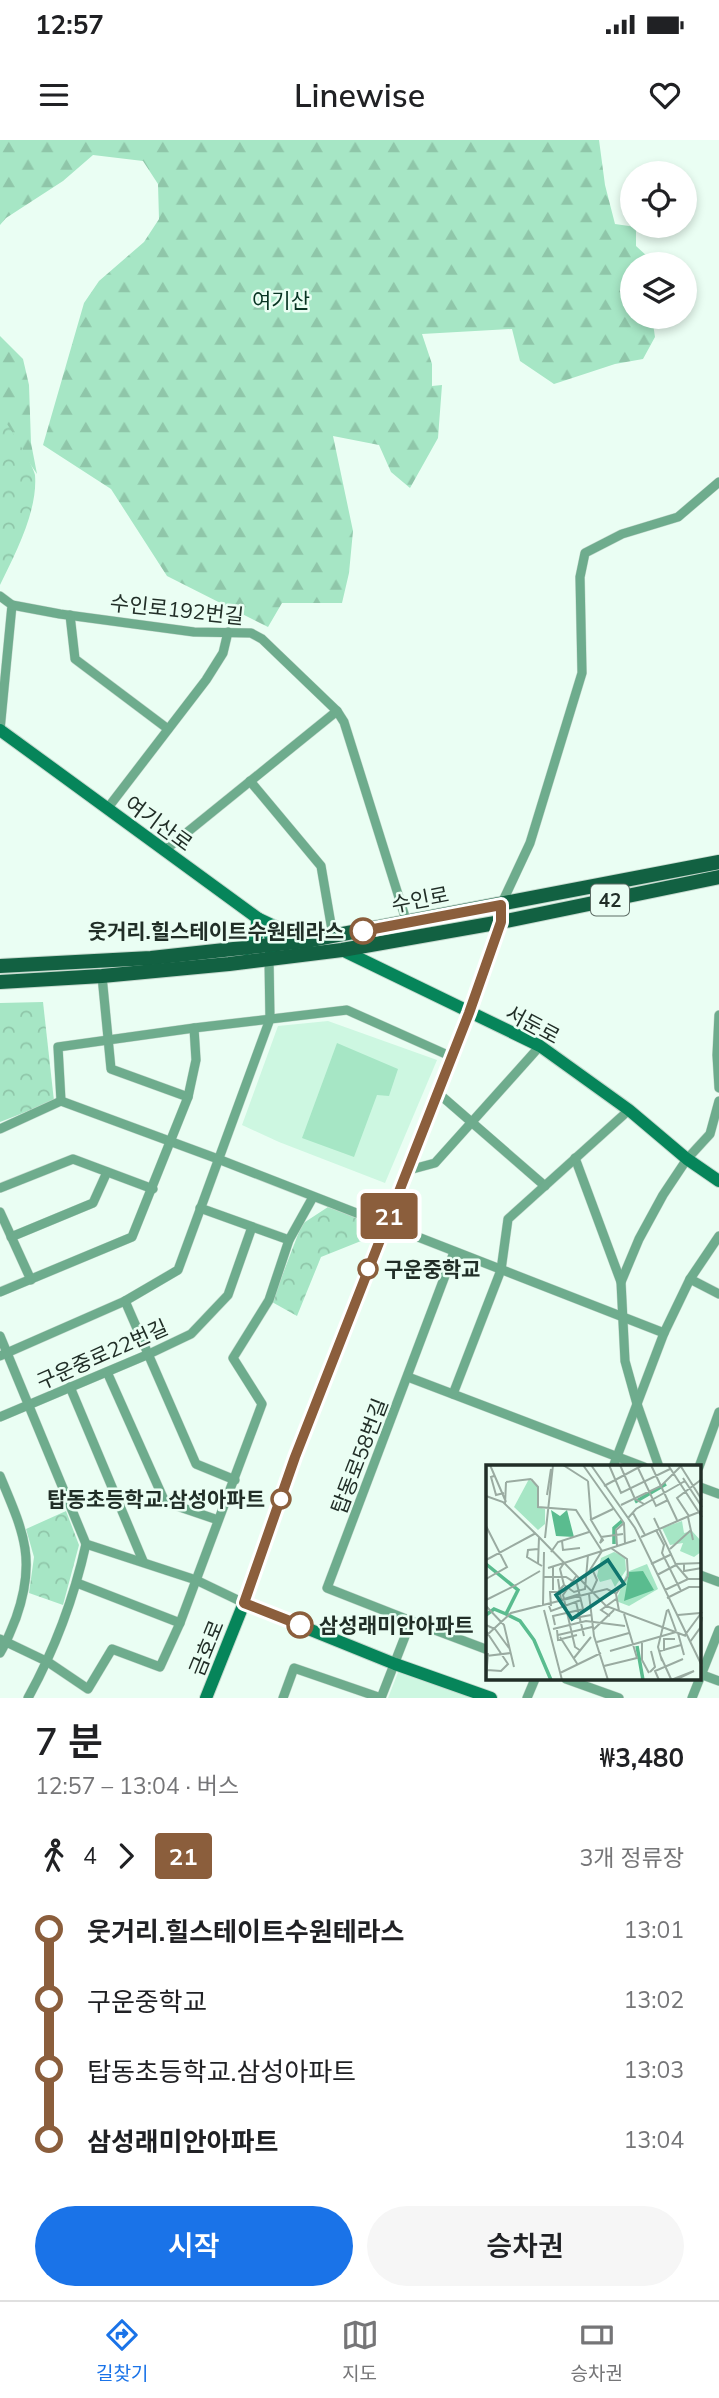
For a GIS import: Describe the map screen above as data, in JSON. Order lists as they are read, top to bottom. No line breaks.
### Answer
{"streets":{"main road":["수인로","42"],"street":["수인로192번길","여기산로","서둔로","구운중로22번길","탑동로58번길","금호로"]},"crossings":[["수인로192번길","수인로"],["여기산로","수인로"],["수인로","서둔로"],["수인로","금호로"],["서둔로","금호로"]],"parks":["여기산"],"places":["웃거리.힐스테이트수원테라스","구운중학교","탑동초등학교.삼성아파트","삼성래미안아파트"],"lines":["bus line 21"],"page":{"status":"12:57","header":"Linewise","on_map":"21","heading":["7 분","12:57 – 13:04 · 버스","₩3,480"],"legs":["4","21","3개 정류장"],"list":[{"name":"웃거리.힐스테이트수원테라스","value":"13:01"},{"name":"구운중학교","value":"13:02"},{"name":"탑동초등학교.삼성아파트","value":"13:03"},{"name":"삼성래미안아파트","value":"13:04"}],"buttons":["시작","승차권"],"tabs":["길찾기","지도","승차권"]}}
